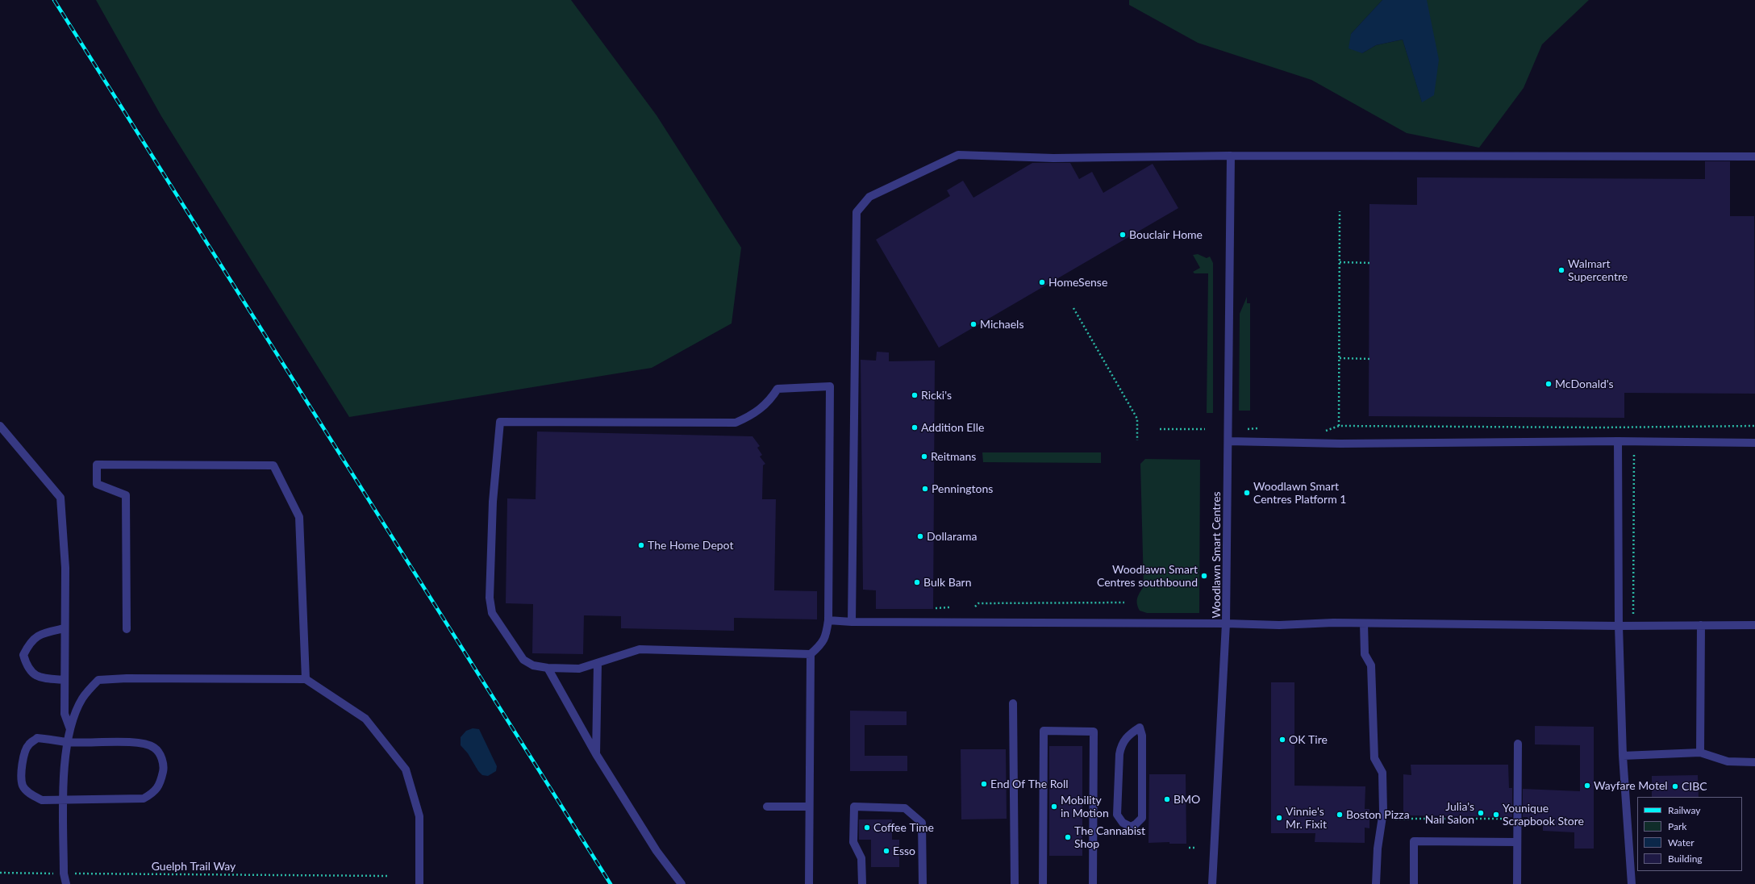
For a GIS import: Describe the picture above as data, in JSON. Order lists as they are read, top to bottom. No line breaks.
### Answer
{"streets":{"lane":["Woodlawn Smart Centres"],"path":["Guelph Trail Way"]},"places":["Bouclair Home","Walmart Supercentre","HomeSense","Michaels","McDonald's","Ricki's","Addition Elle","Reitmans","Penningtons","Woodlawn Smart Centres Platform 1","Dollarama","The Home Depot","Woodlawn Smart Centres southbound","Bulk Barn","OK Tire","End Of The Roll","Wayfare Motel","CIBC","BMO","Mobility in Motion","Julia's Nail Salon","Boston Pizza","Younique Scrapbook Store","Vinnie's Mr. Fixit","Coffee Time","The Cannabist Shop","Esso"],"legend":["Railway","Park","Water","Building"]}
